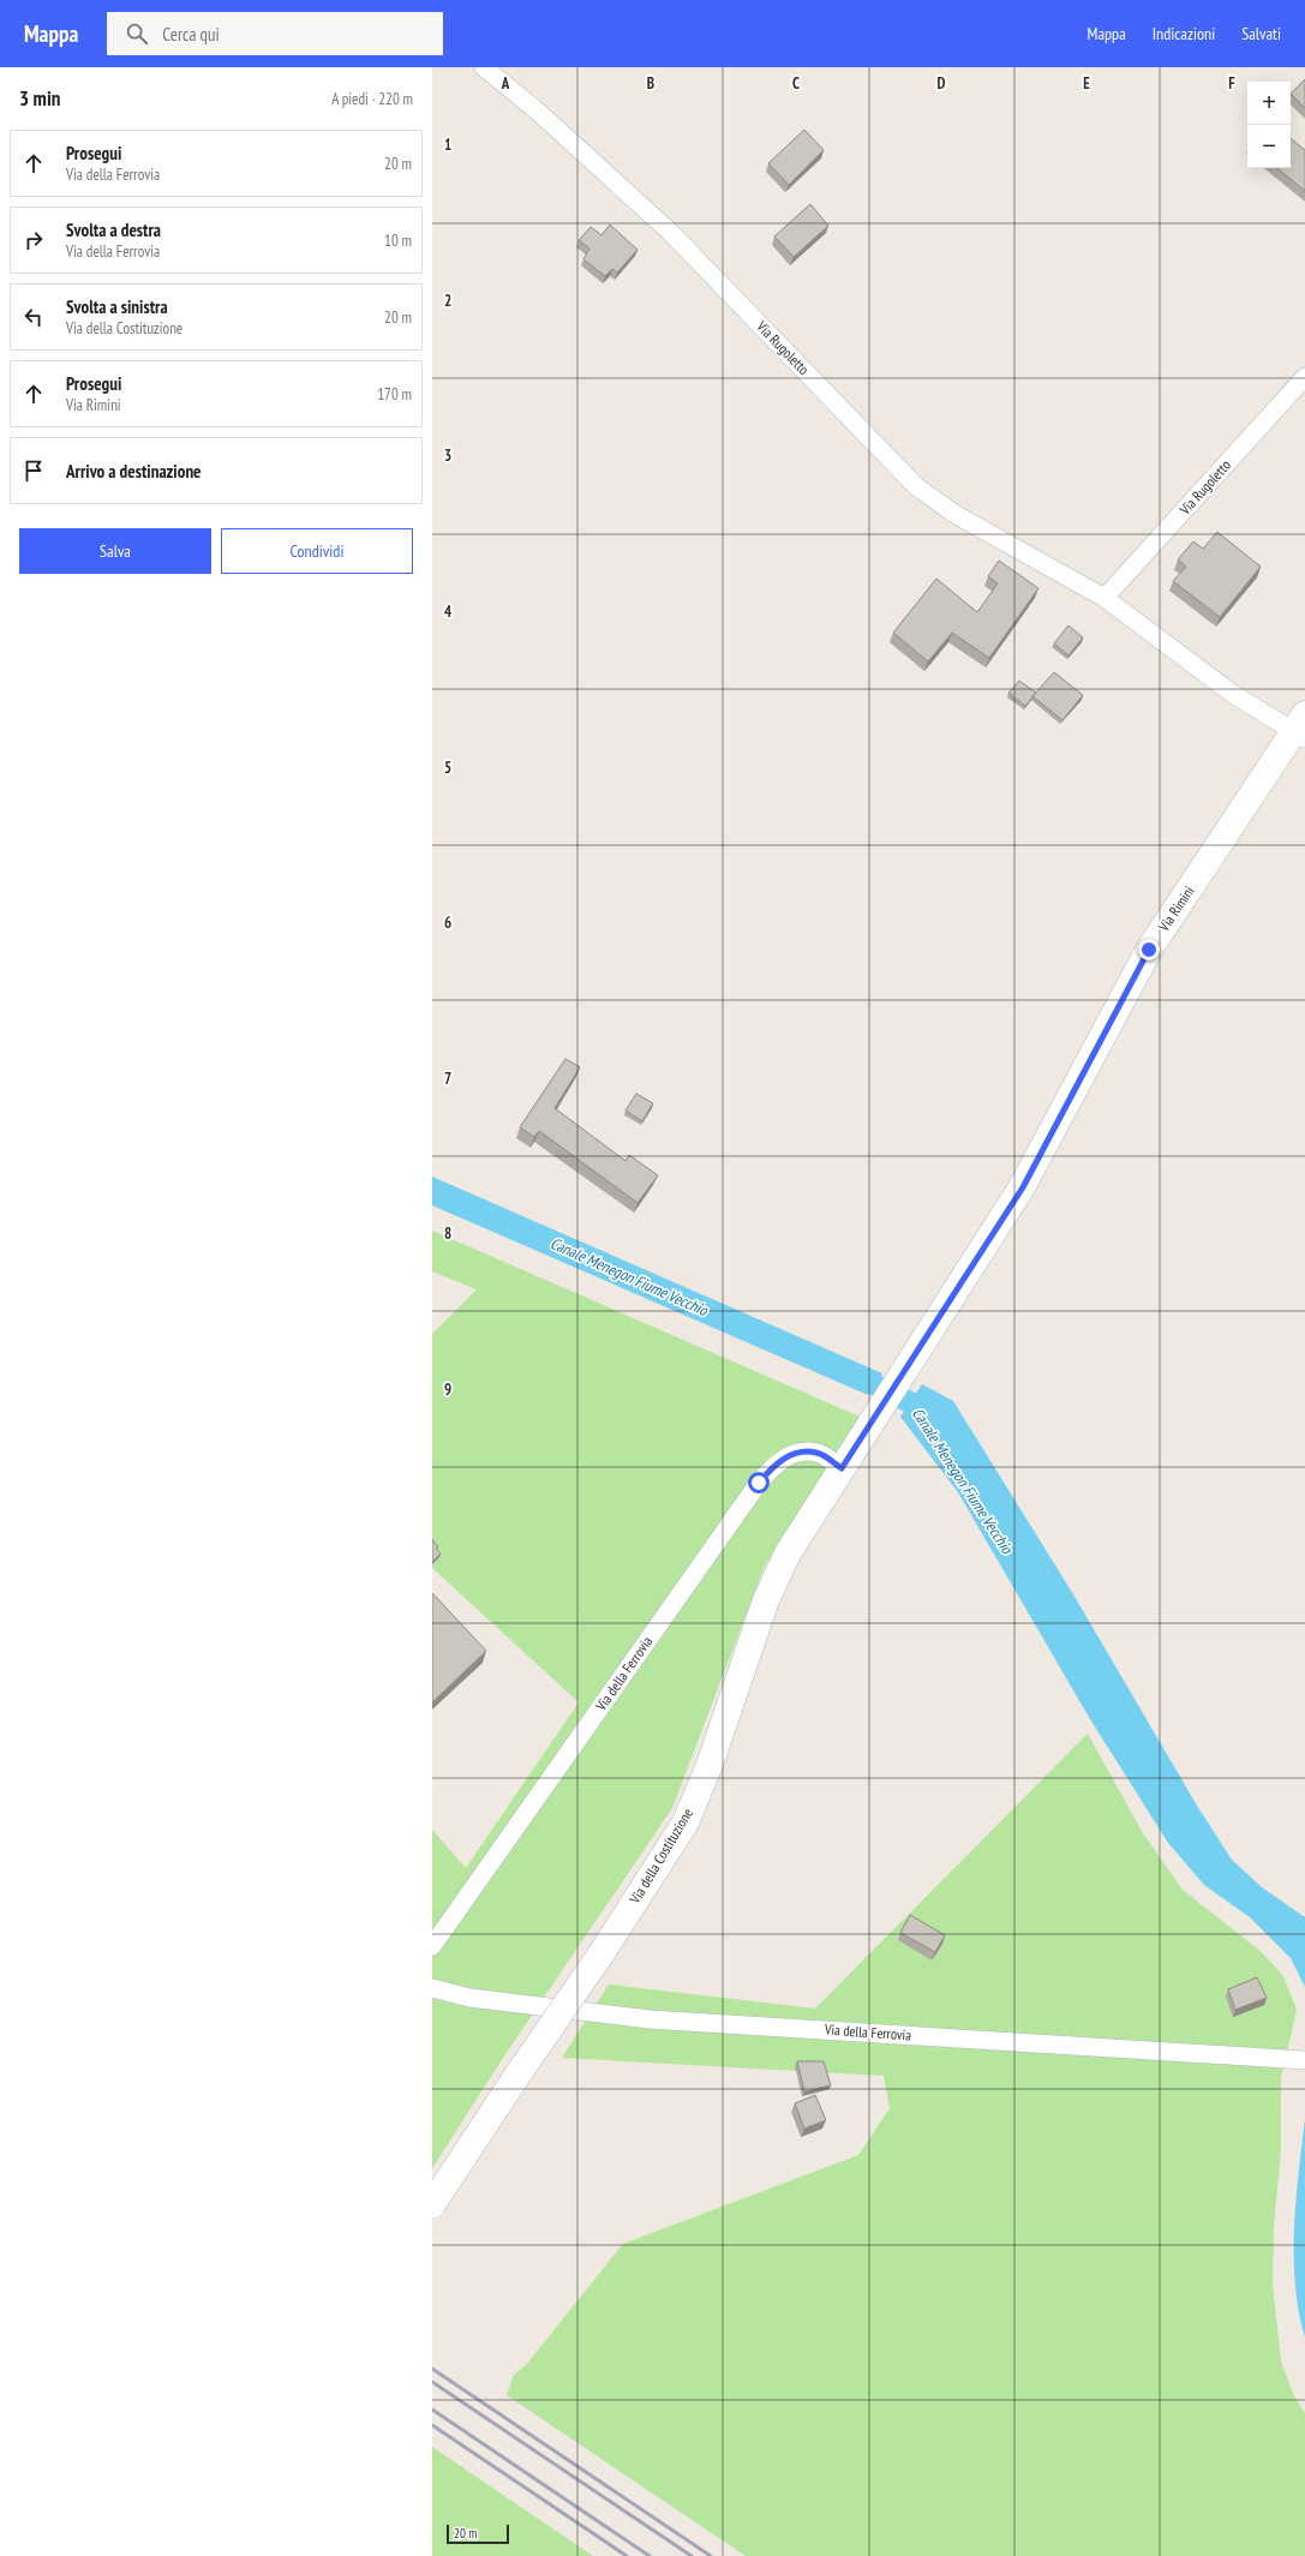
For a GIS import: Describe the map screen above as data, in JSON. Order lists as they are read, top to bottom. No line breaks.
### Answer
{"streets":{"main road":["Via Rimini","Via della Costituzione"],"street":["Via Rugoletto","Via della Ferrovia"]},"crossings":[["Via Rugoletto","Via Rimini"],["Via Rimini","Via della Costituzione"],["Via della Ferrovia","Via della Costituzione"]],"water":["Canale Menegon Fiume Vecchio"],"scale_bar":"20 m","page":{"header":"Mappa","search":"Cerca qui","nav":["Mappa","Indicazioni","Salvati"],"heading":["3 min","A piedi · 220 m"],"map_buttons":["+","−"],"list":[["Prosegui","Via della Ferrovia","20 m"],["Svolta a destra","Via della Ferrovia","10 m"],["Svolta a sinistra","Via della Costituzione","20 m"],["Prosegui","Via Rimini","170 m"],"Arrivo a destinazione"],"buttons":["Salva","Condividi"],"scale":"20 m"},"grid":{"columns":["A","B","C","D","E","F"],"rows":["1","2","3","4","5","6","7","8","9"]}}
